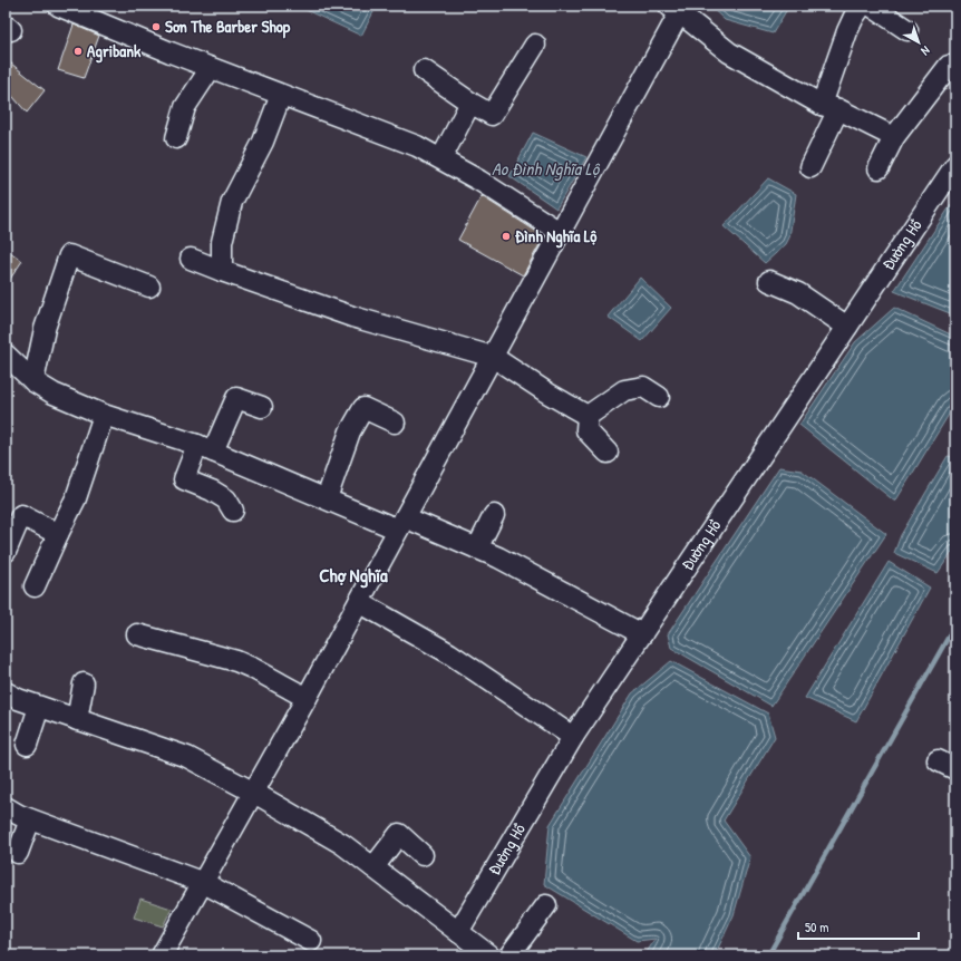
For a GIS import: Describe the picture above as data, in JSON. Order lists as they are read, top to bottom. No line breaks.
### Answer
{"streets":{"street":["Đường Hồ"]},"districts":["Chợ Nghĩa"],"water":["Ao Đình Nghĩa Lộ"],"places":["Sơn The Barber Shop","Agribank","Đình Nghĩa Lộ"],"scale_bar":"50 m","north":"bottom right"}
